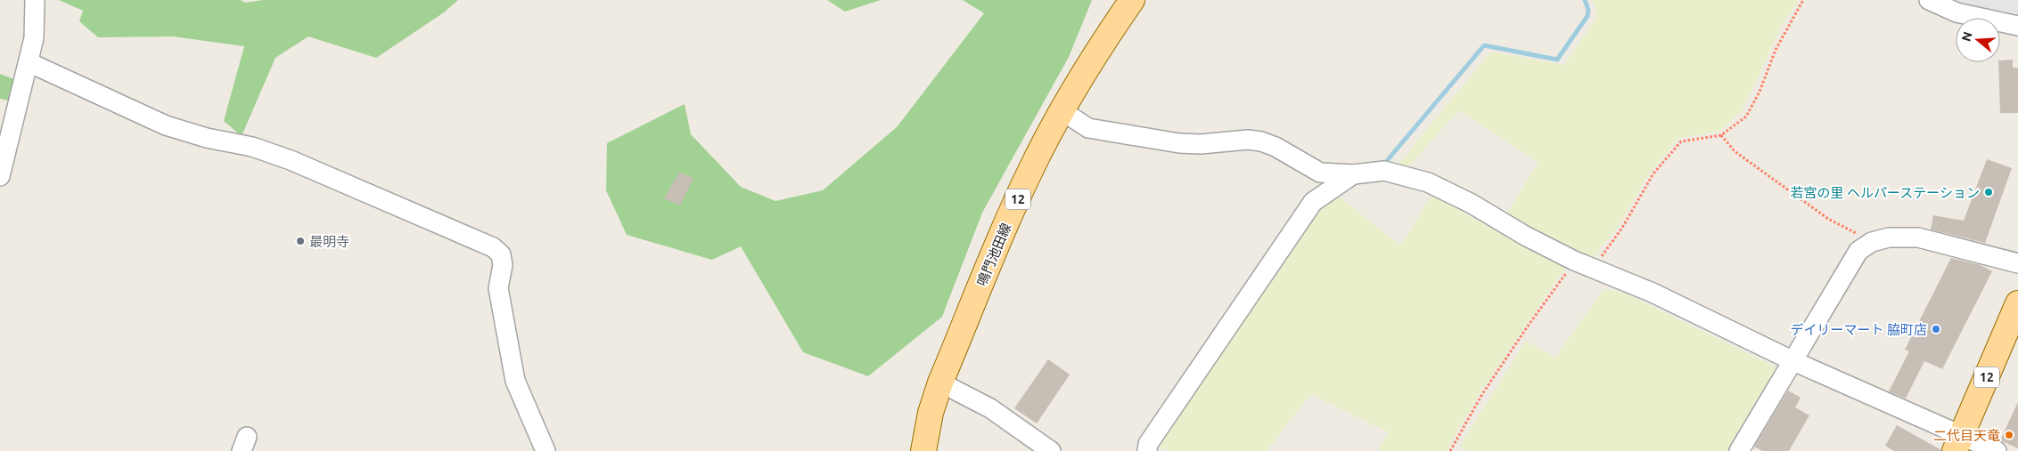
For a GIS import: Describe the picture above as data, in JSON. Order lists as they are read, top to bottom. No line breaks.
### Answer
{"streets":{"main road":["12","鳴門池田線"]},"places":["若宮の里 ヘルパーステーション","最明寺","デイリーマート 脇町店","二代目天竜"],"north":"left"}
